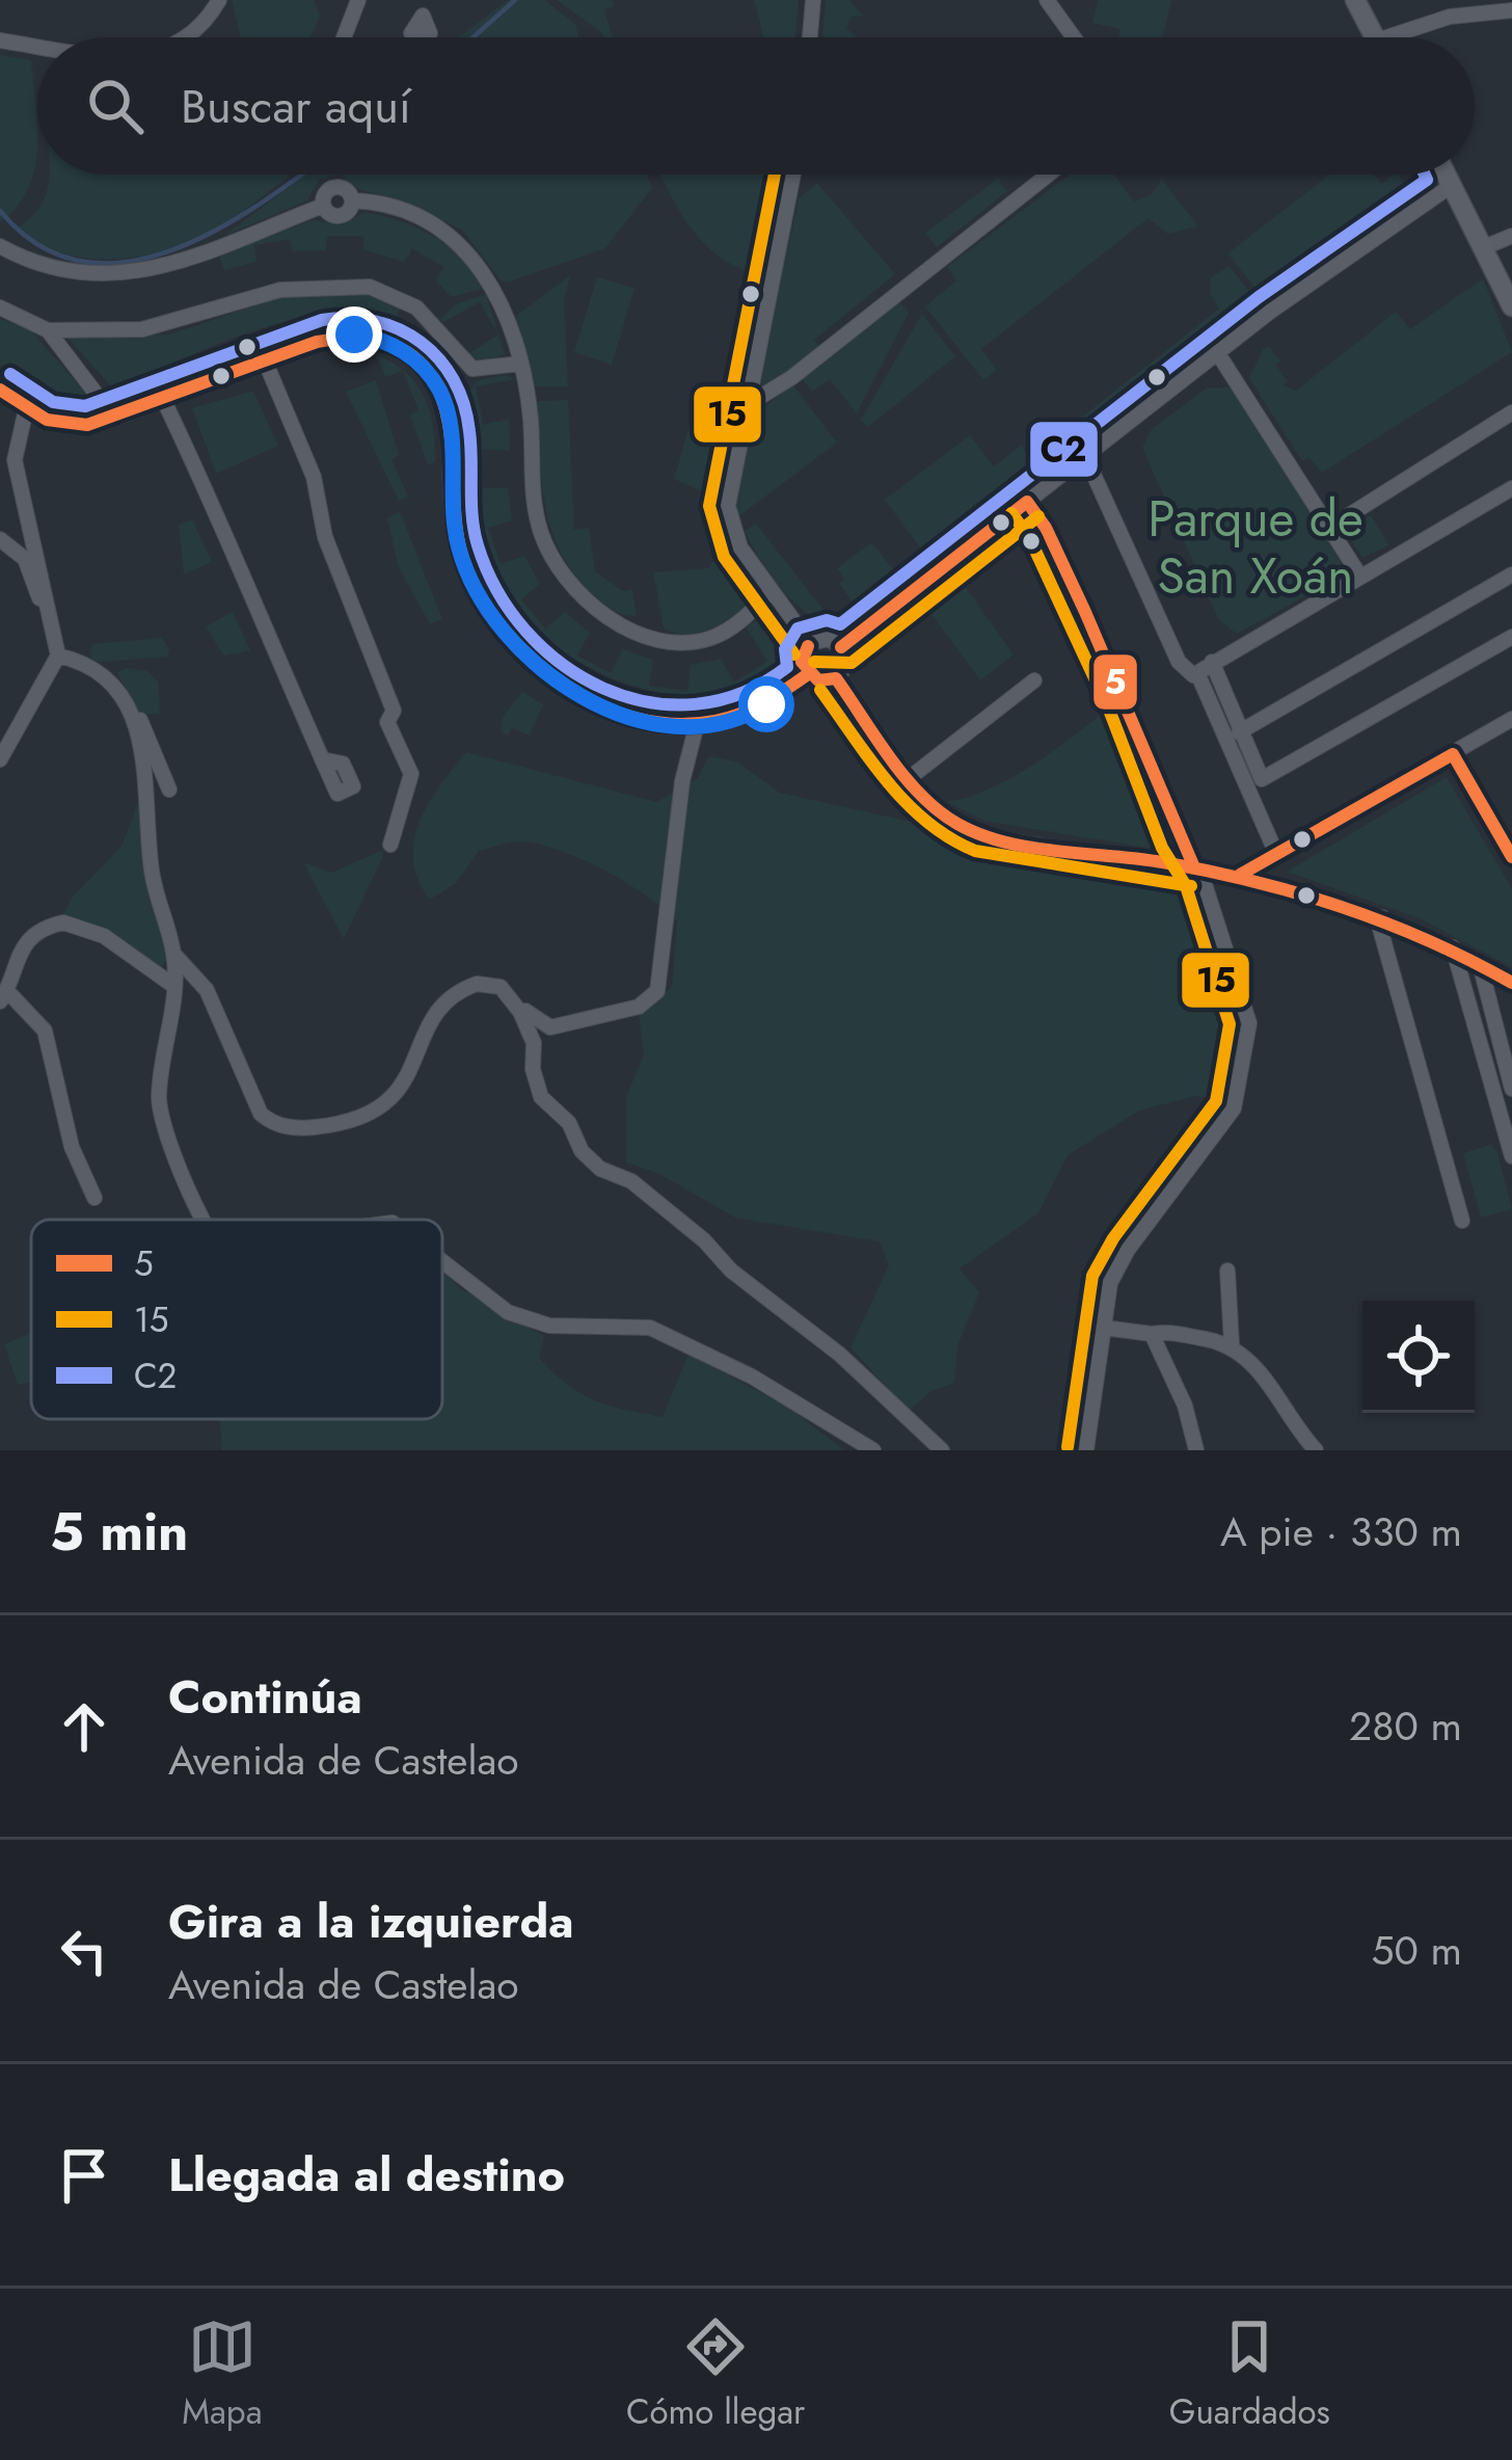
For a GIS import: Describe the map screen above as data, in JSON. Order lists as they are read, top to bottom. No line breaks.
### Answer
{"parks":["Parque de San Xoán"],"lines":["transit line 15","transit line C2","transit line 5"],"legend":["5","15","C2"],"page":{"search":"Buscar aquí","heading":["5 min","A pie · 330 m"],"list":[["Continúa","Avenida de Castelao","280 m"],["Gira a la izquierda","Avenida de Castelao","50 m"],"Llegada al destino"],"nav":["Mapa","Cómo llegar","Guardados"]}}
